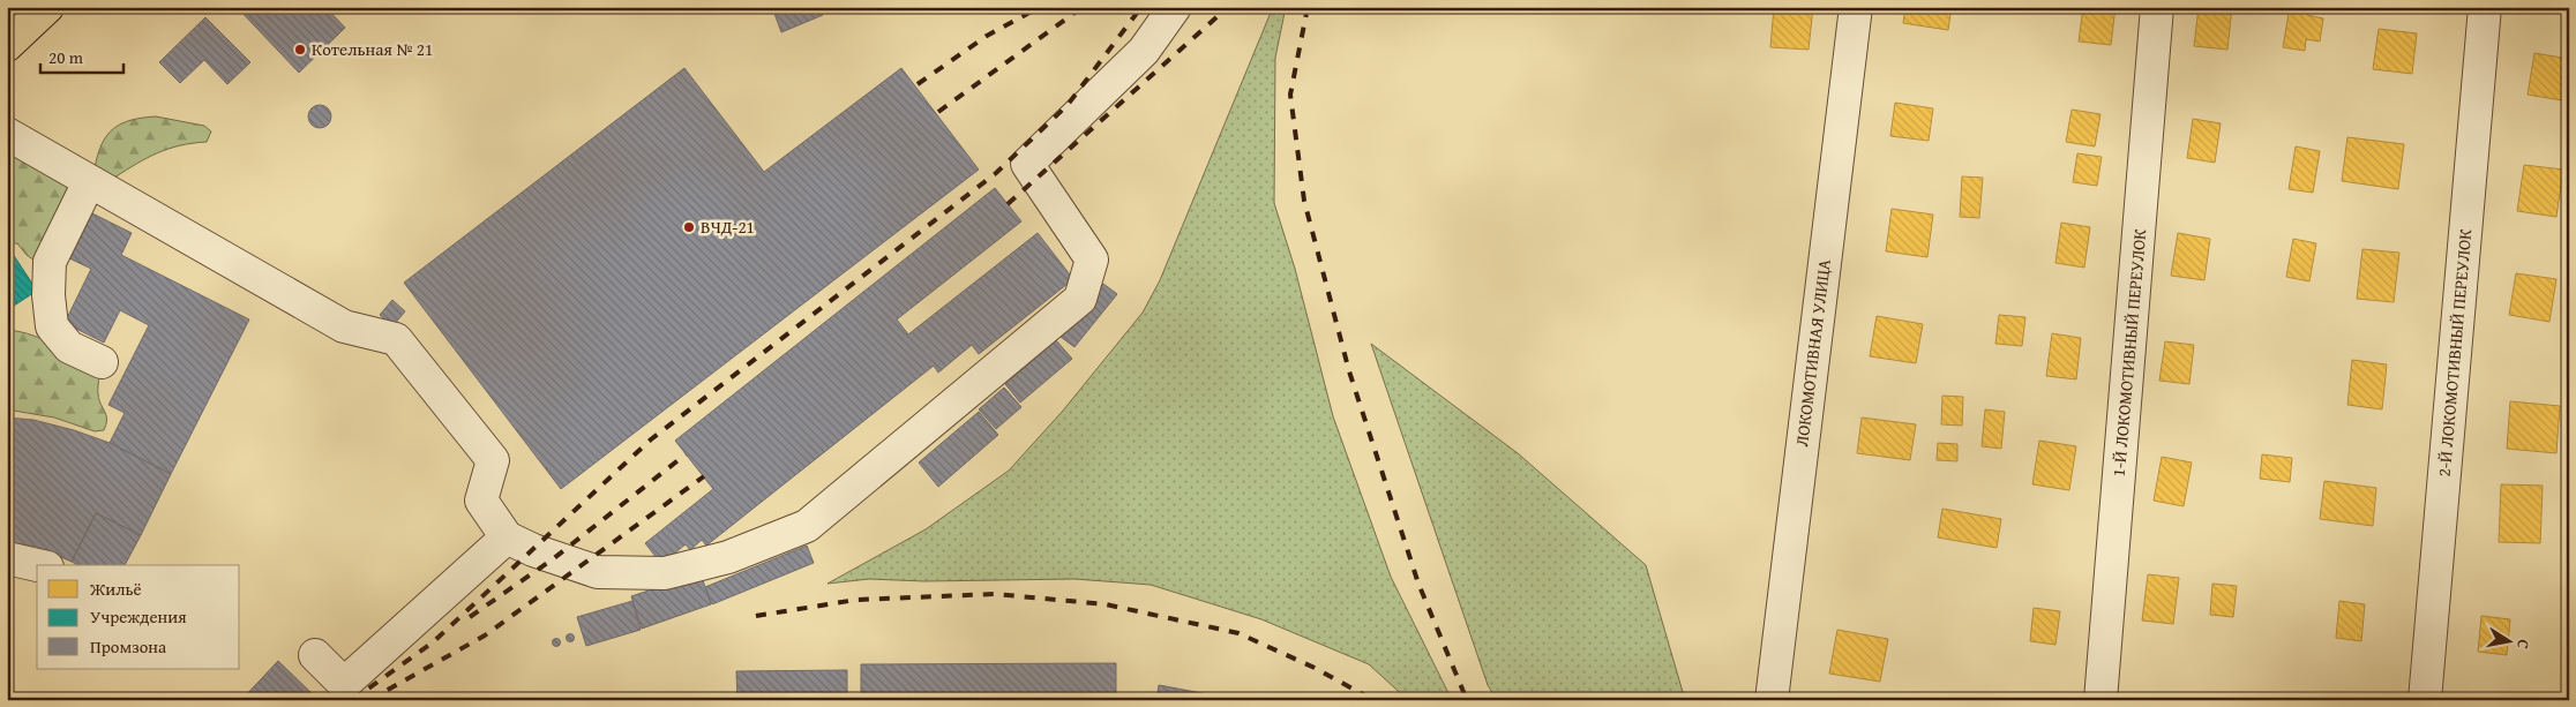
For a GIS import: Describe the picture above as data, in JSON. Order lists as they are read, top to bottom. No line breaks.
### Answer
{"streets":{"street":["ЛОКОМОТИВНАЯ УЛИЦА","1-Й ЛОКОМОТИВНЫЙ ПЕРЕУЛОК","2-Й ЛОКОМОТИВНЫЙ ПЕРЕУЛОК"]},"places":["Котельная № 21","ВЧД-21"],"legend":["Жильё","Учреждения","Промзона"],"scale_bar":"20 m","north":"right"}
